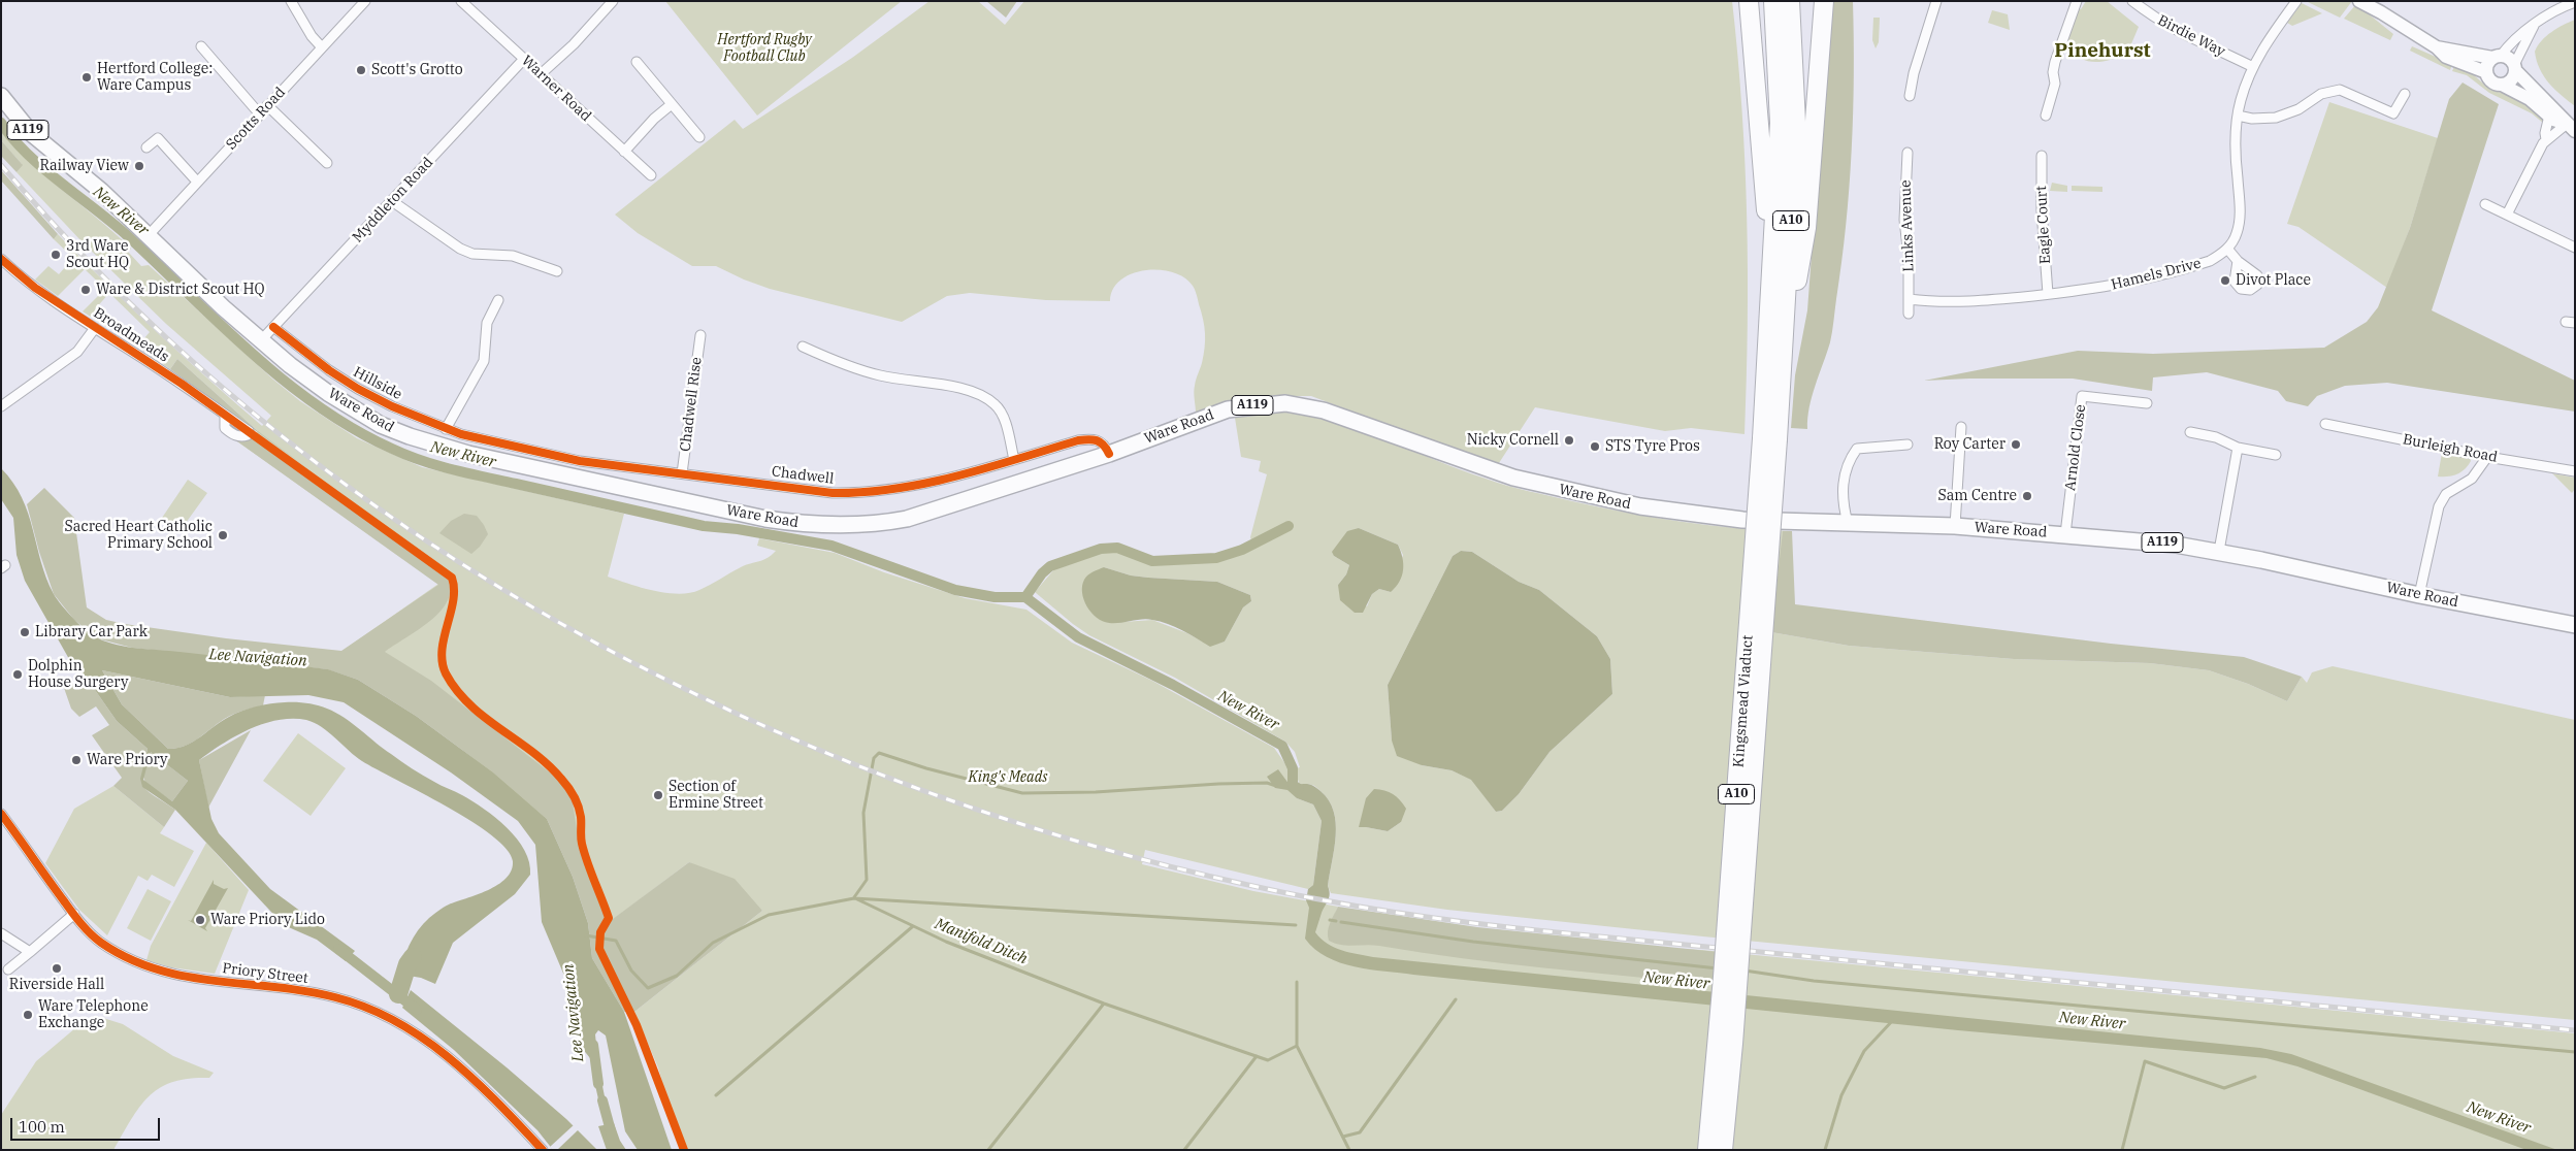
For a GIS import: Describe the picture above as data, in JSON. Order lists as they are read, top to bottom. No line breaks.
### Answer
{"streets":{"highway":["A10","Kingsmead Viaduct"],"main road":["A119","Ware Road"],"street":["Birdie Way","Warner Road","Scotts Road","Myddleton Road","Eagle Court","Links Avenue","Hamels Drive","Broadmeads","Hillside","Chadwell Rise","Arnold Close","Burleigh Road","Chadwell","Priory Street"]},"crossings":[["Warner Road","Myddleton Road"],["Scotts Road","Ware Road"],["Myddleton Road","Hillside"],["Myddleton Road","Ware Road"],["A10","Kingsmead Viaduct"],["Eagle Court","Hamels Drive"],["Links Avenue","Hamels Drive"],["Hillside","Chadwell"],["Chadwell Rise","Chadwell"],["Ware Road","Arnold Close"],["Ware Road","Chadwell"]],"districts":["Pinehurst"],"water":["New River","Lee Navigation","Manifold Ditch"],"parks":["Hertford Rugby Football Club","King's Meads"],"places":["Scott's Grotto","Hertford College: Ware Campus","Railway View","3rd Ware Scout HQ","Divot Place","Ware & District Scout HQ","Nicky Cornell","Roy Carter","STS Tyre Pros","Sam Centre","Sacred Heart Catholic Primary School","Library Car Park","Dolphin House Surgery","Ware Priory","Section of Ermine Street","Ware Priory Lido","Riverside Hall","Ware Telephone Exchange"],"scale_bar":"100 m"}
